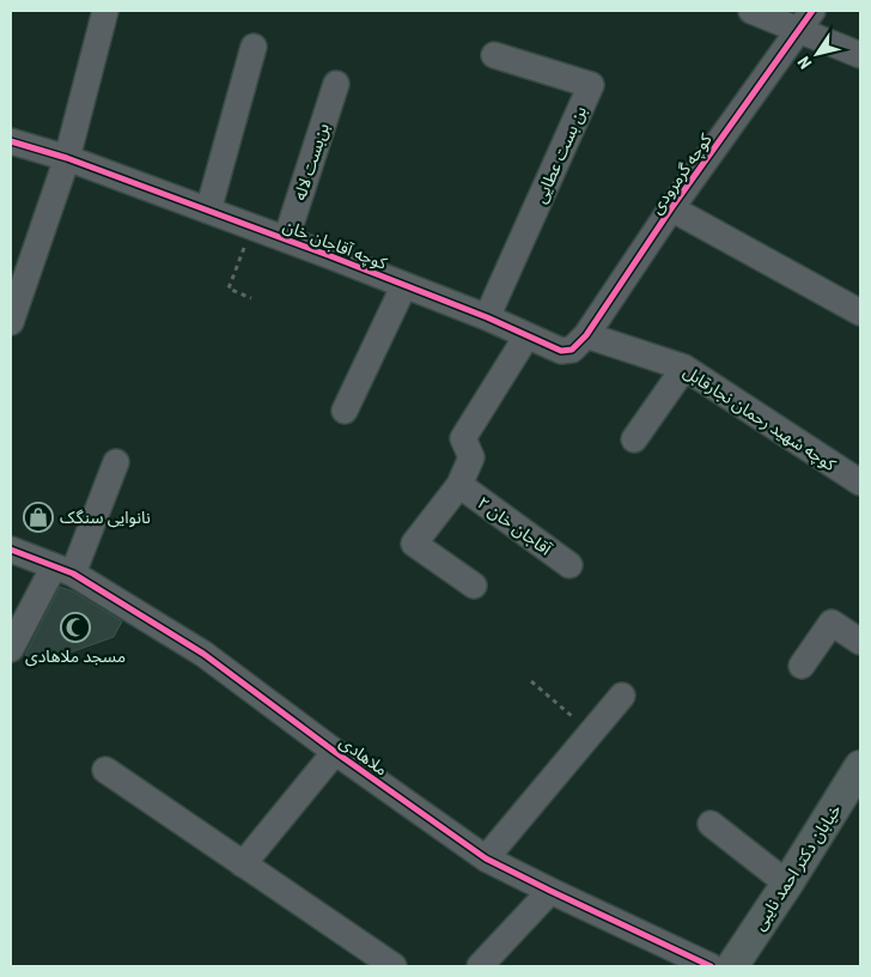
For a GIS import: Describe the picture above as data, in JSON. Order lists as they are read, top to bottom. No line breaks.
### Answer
{"streets":{"main road":["خیابان دکتر احمد نایبی"],"street":["بن بست عطایی","بن‌بست لاله","کوچه گرمرودی","کوچه آقاجان خان","کوچه شهید رحمان نجارقابل","آقاجان خان ۲","ملاهادی"]},"crossings":[["بن بست عطایی","کوچه آقاجان خان"],["بن‌بست لاله","کوچه آقاجان خان"],["کوچه گرمرودی","کوچه آقاجان خان"],["کوچه گرمرودی","کوچه شهید رحمان نجارقابل"],["کوچه آقاجان خان","کوچه شهید رحمان نجارقابل"]],"places":{"shop":["نانوایی سنگک"],"mosque":["مسجد ملاهادی"]},"north":"bottom left"}
